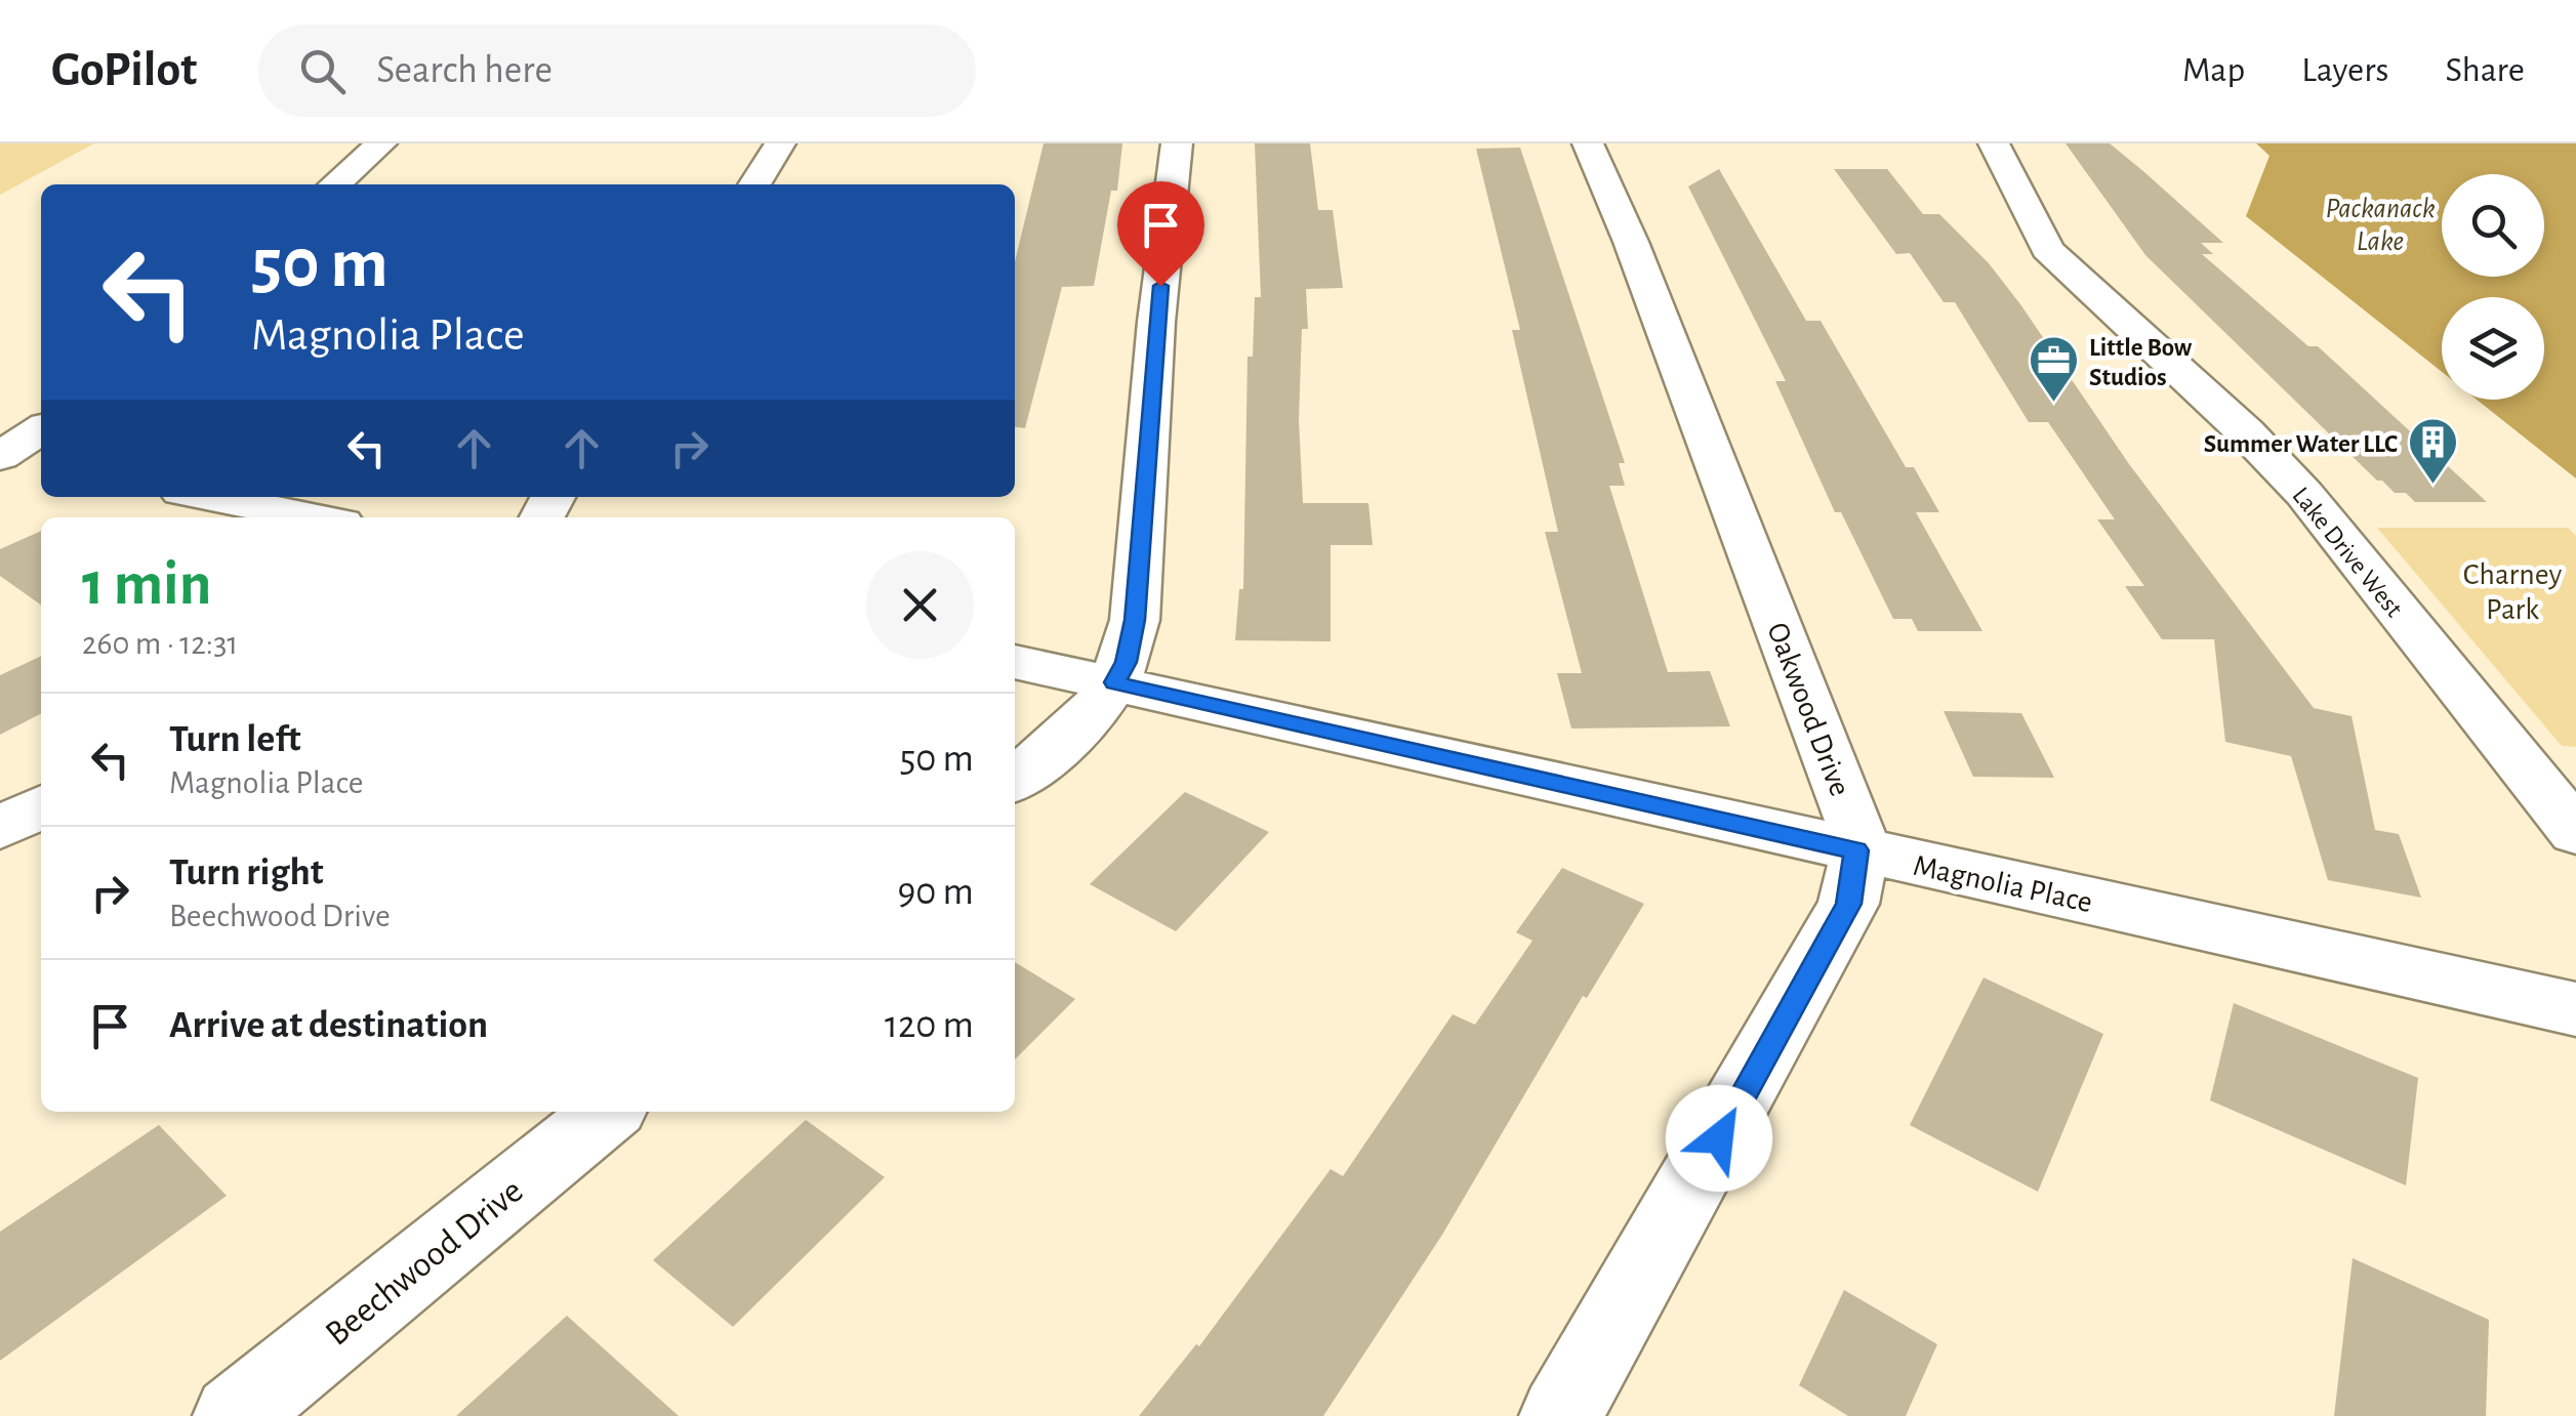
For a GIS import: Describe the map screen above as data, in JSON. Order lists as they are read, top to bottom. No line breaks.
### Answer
{"streets":{"street":["Lake Drive West","Oakwood Drive","Magnolia Place","Beechwood Drive"]},"crossings":[["Oakwood Drive","Magnolia Place"]],"water":["Packanack Lake"],"parks":["Charney Park"],"places":{"office":["Little Bow Studios"],"building":["Summer Water LLC"]},"page":{"header":"GoPilot","search":"Search here","nav":["Map","Layers","Share"],"turn":["50 m","Magnolia Place"],"heading":["1 min","260 m · 12:31"],"list":[{"name":"Turn left","note":"Magnolia Place","value":"50 m"},{"name":"Turn right","note":"Beechwood Drive","value":"90 m"},{"name":"Arrive at destination","value":"120 m"}]}}
